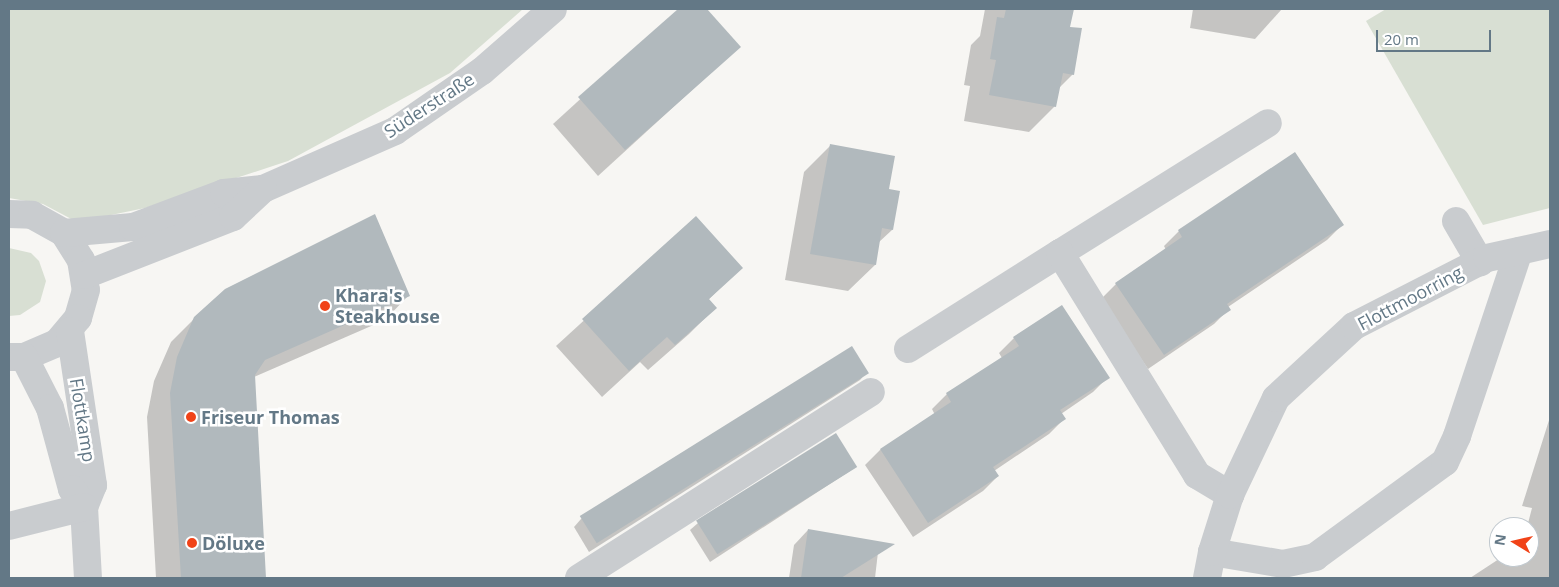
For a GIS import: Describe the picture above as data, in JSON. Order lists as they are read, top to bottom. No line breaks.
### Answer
{"streets":{"street":["Süderstraße","Flottmoorring","Flottkamp"]},"crossings":[["Süderstraße","Flottkamp"]],"places":["Khara's Steakhouse","Friseur Thomas","Döluxe"],"scale_bar":"20 m","north":"left"}
